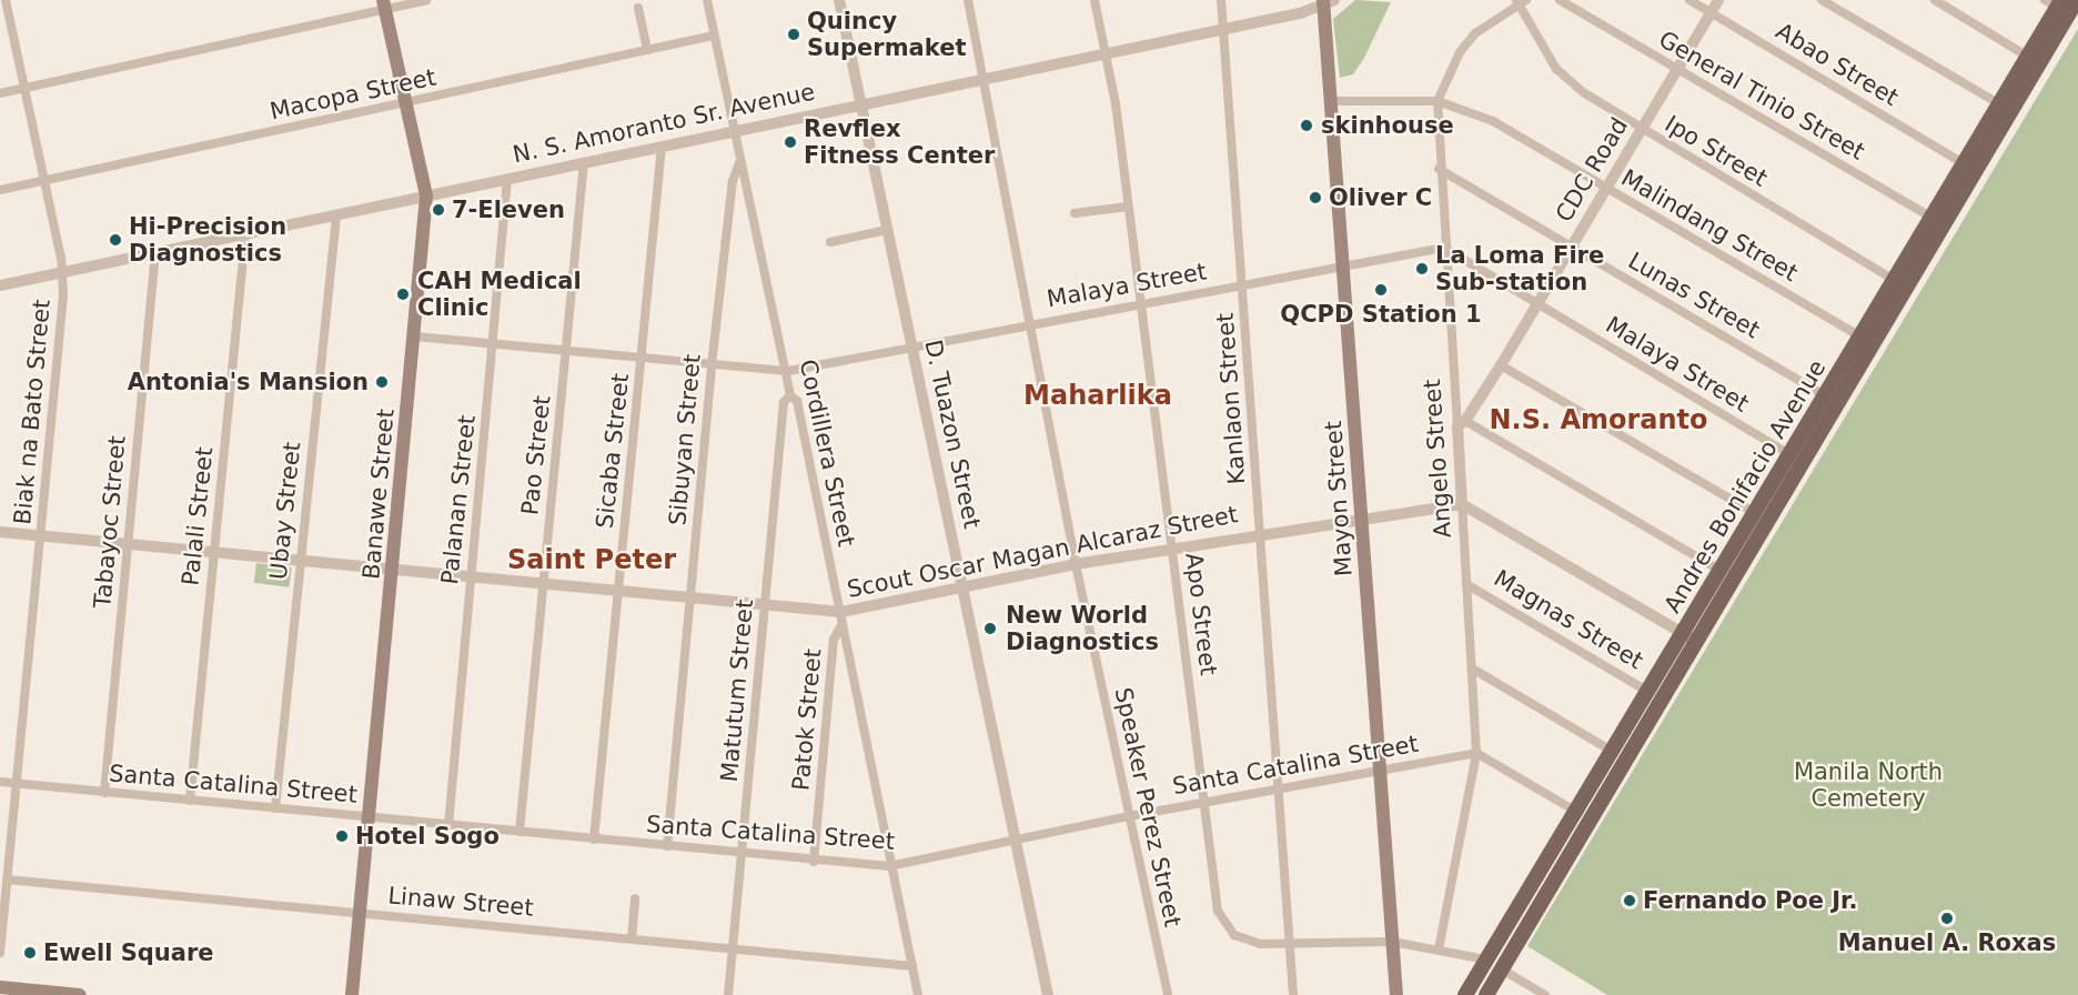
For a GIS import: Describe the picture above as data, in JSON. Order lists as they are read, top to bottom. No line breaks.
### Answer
{"streets":{"main road":["Andres Bonifacio Avenue","Banawe Street","Mayon Street"],"street":["Abao Street","Macopa Street","General Tinio Street","N. S. Amoranto Sr. Avenue","Ipo Street","CDC Road","Malindang Street","Malaya Street","Lunas Street","Kanlaon Street","Biak na Bato Street","D. Tuazon Street","Sibuyan Street","Sicaba Street","Cordillera Street","Pao Street","Angelo Street","Palanan Street","Ubay Street","Palali Street","Tabayoc Street","Scout Oscar Magan Alcaraz Street","Apo Street","Magnas Street","Matutum Street","Patok Street","Santa Catalina Street","Speaker Perez Street","Linaw Street"]},"crossings":[["Abao Street","CDC Road"],["Abao Street","Andres Bonifacio Avenue"],["Macopa Street","Biak na Bato Street"],["Macopa Street","Cordillera Street"],["Macopa Street","Banawe Street"],["General Tinio Street","CDC Road"],["General Tinio Street","Andres Bonifacio Avenue"],["N. S. Amoranto Sr. Avenue","Kanlaon Street"],["N. S. Amoranto Sr. Avenue","Biak na Bato Street"],["N. S. Amoranto Sr. Avenue","D. Tuazon Street"],["N. S. Amoranto Sr. Avenue","Sicaba Street"],["N. S. Amoranto Sr. Avenue","Cordillera Street"],["N. S. Amoranto Sr. Avenue","Pao Street"],["N. S. Amoranto Sr. Avenue","Banawe Street"],["N. S. Amoranto Sr. Avenue","Mayon Street"],["N. S. Amoranto Sr. Avenue","Palanan Street"],["N. S. Amoranto Sr. Avenue","Ubay Street"],["N. S. Amoranto Sr. Avenue","Palali Street"],["N. S. Amoranto Sr. Avenue","Tabayoc Street"],["N. S. Amoranto Sr. Avenue","Apo Street"],["N. S. Amoranto Sr. Avenue","Speaker Perez Street"],["Ipo Street","CDC Road"],["Ipo Street","Angelo Street"],["Ipo Street","Andres Bonifacio Avenue"],["CDC Road","Malindang Street"],["CDC Road","Malaya Street"],["CDC Road","Lunas Street"],["CDC Road","Angelo Street"],["Malindang Street","Angelo Street"],["Malindang Street","Andres Bonifacio Avenue"],["Malindang Street","Mayon Street"],["Malaya Street","Kanlaon Street"],["Malaya Street","D. Tuazon Street"],["Malaya Street","Sibuyan Street"],["Malaya Street","Sicaba Street"],["Malaya Street","Cordillera Street"],["Malaya Street","Pao Street"],["Malaya Street","Angelo Street"],["Malaya Street","Andres Bonifacio Avenue"],["Malaya Street","Banawe Street"],["Malaya Street","Mayon Street"],["Malaya Street","Palanan Street"],["Malaya Street","Apo Street"],["Malaya Street","Speaker Perez Street"],["Lunas Street","Angelo Street"],["Lunas Street","Andres Bonifacio Avenue"],["Kanlaon Street","Scout Oscar Magan Alcaraz Street"],["Kanlaon Street","Apo Street"],["Kanlaon Street","Santa Catalina Street"],["Biak na Bato Street","Scout Oscar Magan Alcaraz Street"],["Biak na Bato Street","Santa Catalina Street"],["Biak na Bato Street","Linaw Street"],["D. Tuazon Street","Scout Oscar Magan Alcaraz Street"],["D. Tuazon Street","Santa Catalina Street"],["Sibuyan Street","Cordillera Street"],["Sibuyan Street","Scout Oscar Magan Alcaraz Street"],["Sibuyan Street","Santa Catalina Street"],["Sicaba Street","Scout Oscar Magan Alcaraz Street"],["Sicaba Street","Santa Catalina Street"],["Cordillera Street","Scout Oscar Magan Alcaraz Street"],["Cordillera Street","Matutum Street"],["Cordillera Street","Patok Street"],["Cordillera Street","Santa Catalina Street"],["Cordillera Street","Linaw Street"],["Pao Street","Scout Oscar Magan Alcaraz Street"],["Pao Street","Santa Catalina Street"],["Angelo Street","Scout Oscar Magan Alcaraz Street"],["Angelo Street","Apo Street"],["Angelo Street","Magnas Street"],["Angelo Street","Santa Catalina Street"],["Andres Bonifacio Avenue","Apo Street"],["Andres Bonifacio Avenue","Magnas Street"],["Banawe Street","Scout Oscar Magan Alcaraz Street"],["Banawe Street","Santa Catalina Street"],["Banawe Street","Linaw Street"],["Mayon Street","Scout Oscar Magan Alcaraz Street"],["Mayon Street","Apo Street"],["Mayon Street","Santa Catalina Street"],["Palanan Street","Scout Oscar Magan Alcaraz Street"],["Palanan Street","Santa Catalina Street"],["Ubay Street","Scout Oscar Magan Alcaraz Street"],["Ubay Street","Santa Catalina Street"],["Palali Street","Scout Oscar Magan Alcaraz Street"],["Palali Street","Santa Catalina Street"],["Tabayoc Street","Scout Oscar Magan Alcaraz Street"],["Tabayoc Street","Santa Catalina Street"],["Scout Oscar Magan Alcaraz Street","Apo Street"],["Scout Oscar Magan Alcaraz Street","Matutum Street"],["Scout Oscar Magan Alcaraz Street","Patok Street"],["Scout Oscar Magan Alcaraz Street","Speaker Perez Street"],["Apo Street","Santa Catalina Street"],["Matutum Street","Santa Catalina Street"],["Matutum Street","Linaw Street"],["Patok Street","Santa Catalina Street"],["Santa Catalina Street","Speaker Perez Street"]],"districts":["Maharlika","N.S. Amoranto","Saint Peter"],"parks":["Manila North Cemetery"],"places":["Quincy Supermaket","skinhouse","Revflex Fitness Center","Oliver C","7-Eleven","Hi-Precision Diagnostics","La Loma Fire Sub-station","QCPD Station 1","CAH Medical Clinic","Antonia's Mansion","New World Diagnostics","Hotel Sogo","Fernando Poe Jr.","Manuel A. Roxas","Ewell Square"]}
